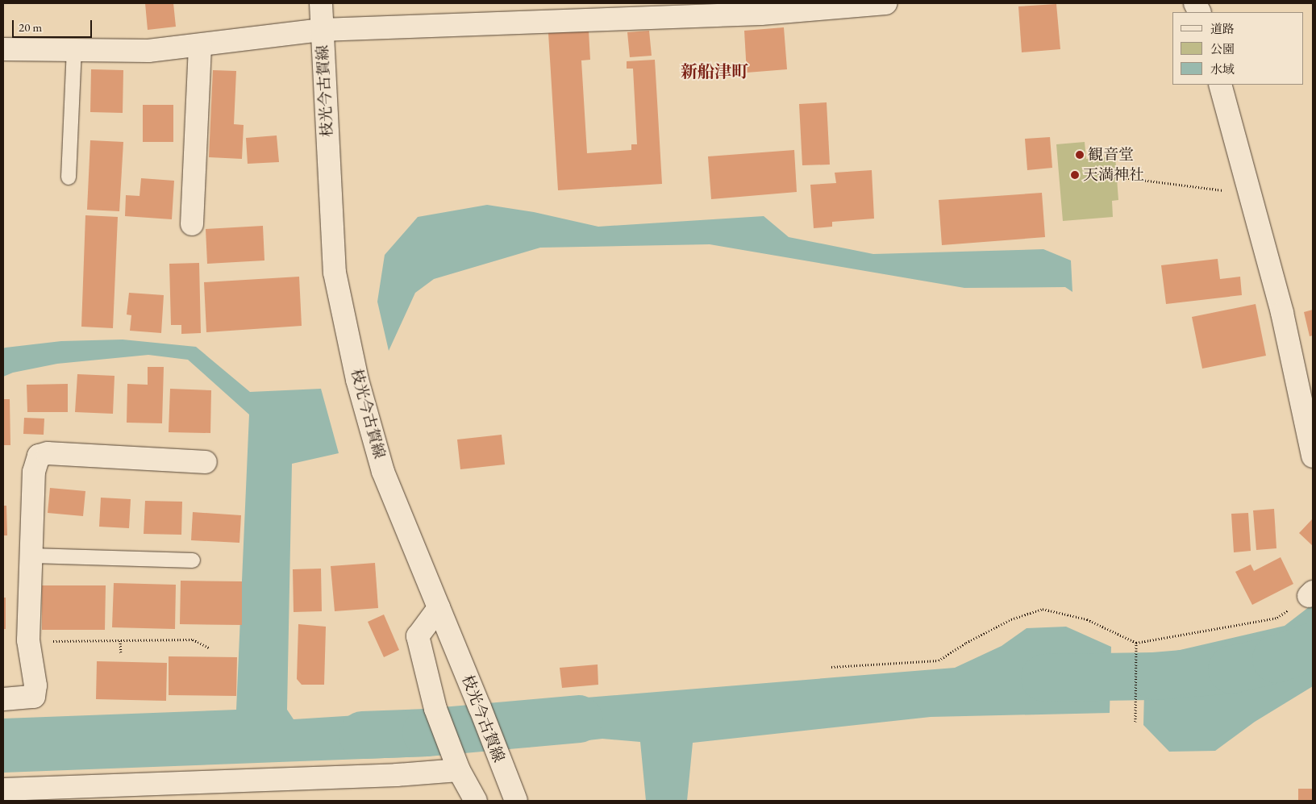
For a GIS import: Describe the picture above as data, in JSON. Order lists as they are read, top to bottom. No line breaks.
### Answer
{"streets":{"street":["枝光今古賀線"]},"districts":["新船津町"],"places":["観音堂","天満神社"],"legend":["道路","公園","水域"],"scale_bar":"20 m"}
